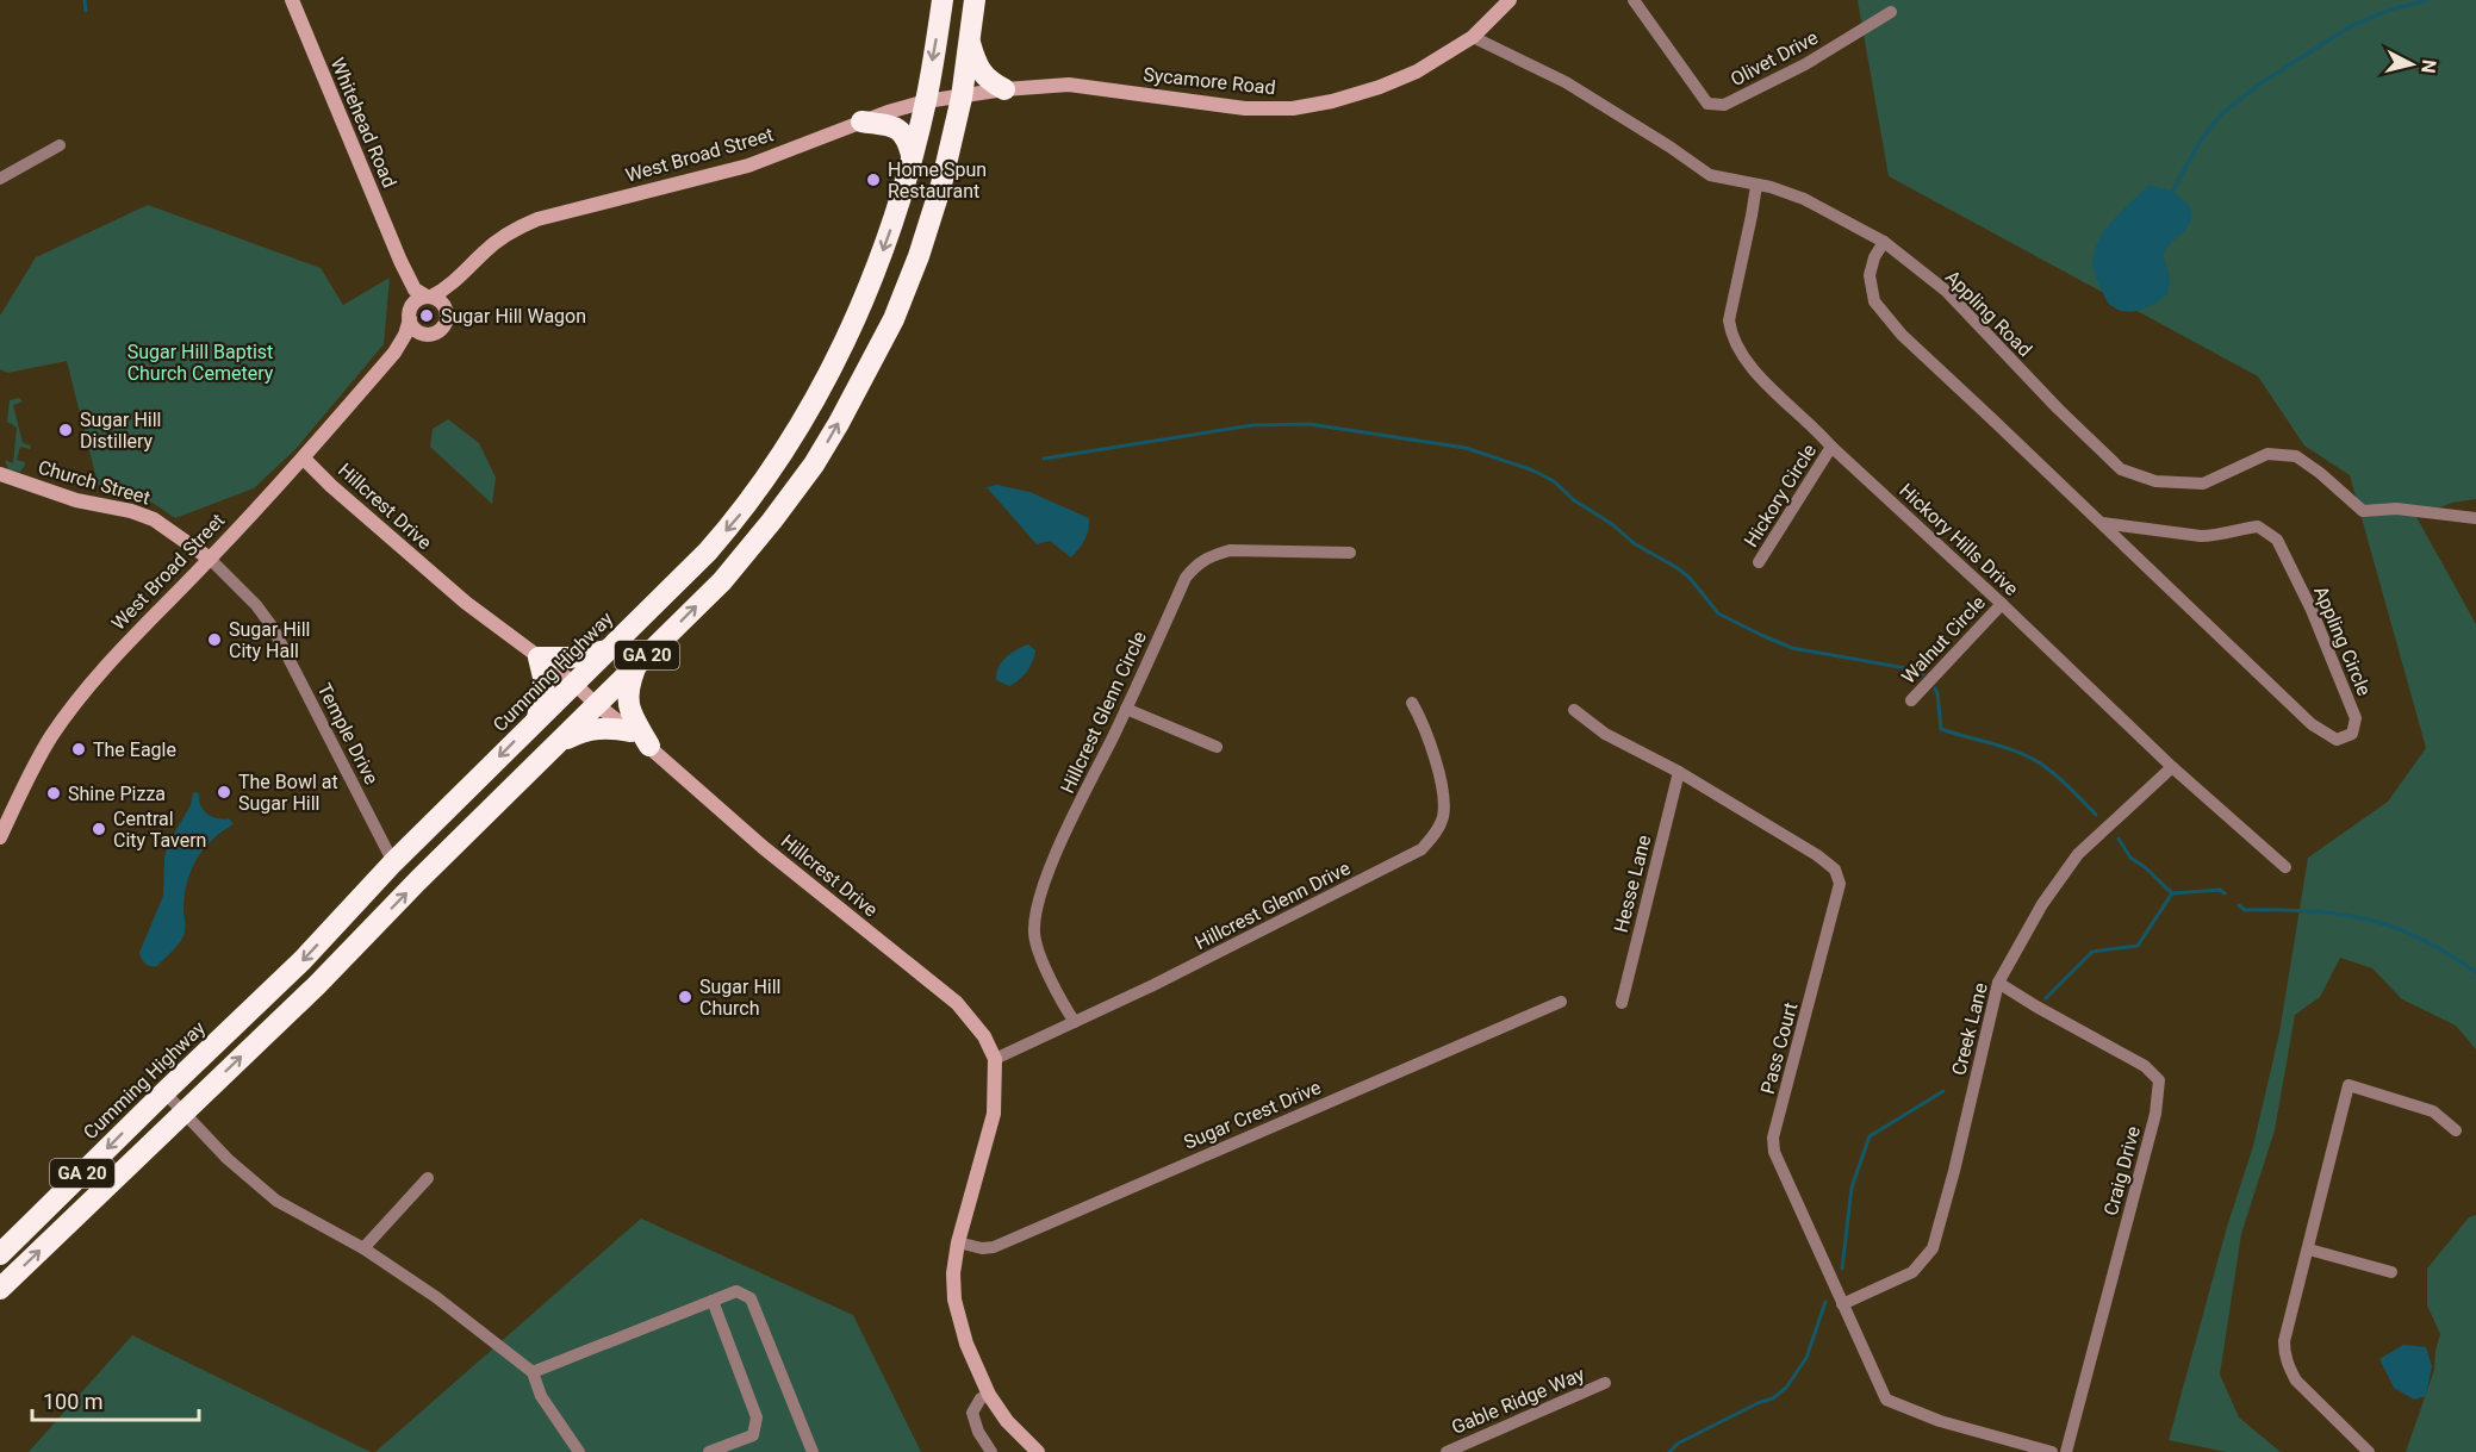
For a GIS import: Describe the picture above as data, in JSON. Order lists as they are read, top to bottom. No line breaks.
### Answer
{"streets":{"highway":["GA 20","Cumming Highway"],"street":["Olivet Drive","Sycamore Road","Whitehead Road","West Broad Street","Appling Road","Church Street","Hickory Circle","Hillcrest Drive","Hickory Hills Drive","Walnut Circle","Appling Circle","Hillcrest Glenn Circle","Temple Drive","Hesse Lane","Hillcrest Glenn Drive","Creek Lane","Pass Court","Sugar Crest Drive","Craig Drive","Gable Ridge Way"]},"crossings":[["Sycamore Road","West Broad Street"],["Sycamore Road","Appling Road"],["Sycamore Road","GA 20"],["Whitehead Road","West Broad Street"],["West Broad Street","Church Street"],["West Broad Street","Hillcrest Drive"],["West Broad Street","GA 20"],["West Broad Street","Cumming Highway"],["West Broad Street","Temple Drive"],["Appling Road","Hickory Hills Drive"],["Appling Road","Appling Circle"],["Church Street","Temple Drive"],["Hickory Circle","Hickory Hills Drive"],["Hillcrest Drive","GA 20"],["Hillcrest Drive","Cumming Highway"],["Hillcrest Drive","Hillcrest Glenn Drive"],["Hickory Hills Drive","Walnut Circle"],["Hickory Hills Drive","Creek Lane"],["Cumming Highway","Temple Drive"],["Hillcrest Glenn Circle","Hillcrest Glenn Drive"],["Hesse Lane","Pass Court"],["Creek Lane","Pass Court"],["Creek Lane","Craig Drive"]],"parks":["Sugar Hill Baptist Church Cemetery"],"places":["Home Spun Restaurant","Sugar Hill Wagon","Sugar Hill Distillery","Sugar Hill City Hall","The Eagle","The Bowl at Sugar Hill","Shine Pizza","Central City Tavern","Sugar Hill Church"],"scale_bar":"100 m","north":"right"}
